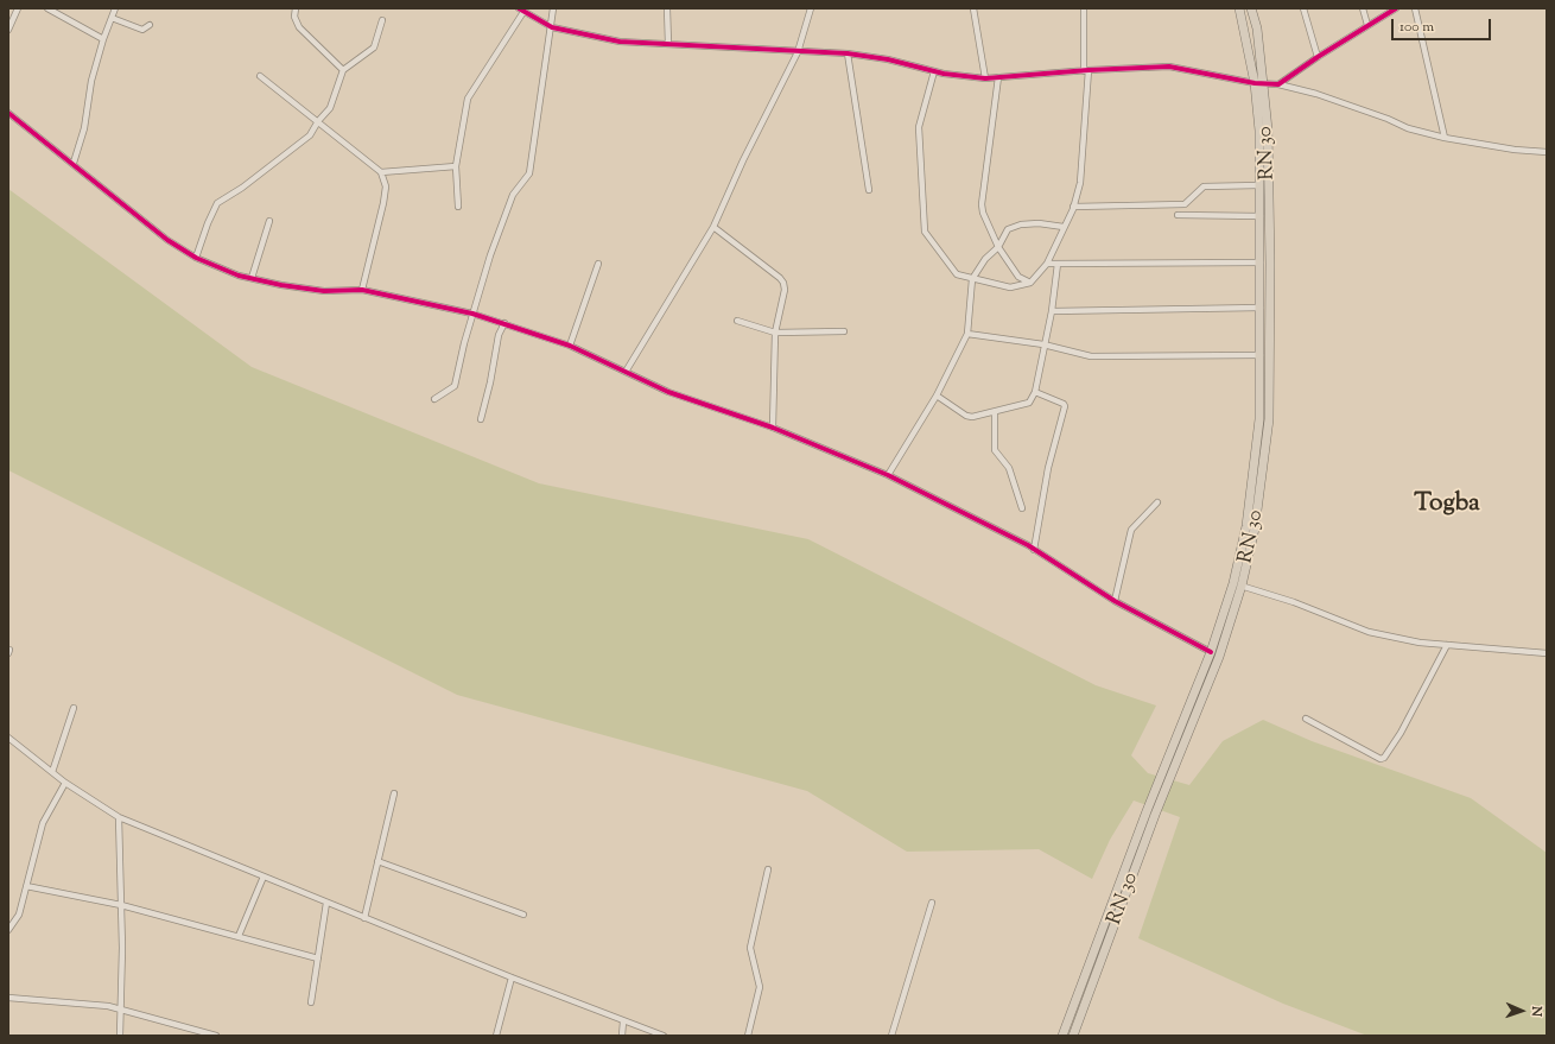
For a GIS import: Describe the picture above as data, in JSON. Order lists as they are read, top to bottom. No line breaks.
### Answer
{"streets":{"main road":["RN 30"]},"districts":["Togba"],"scale_bar":"100 m","north":"right"}
